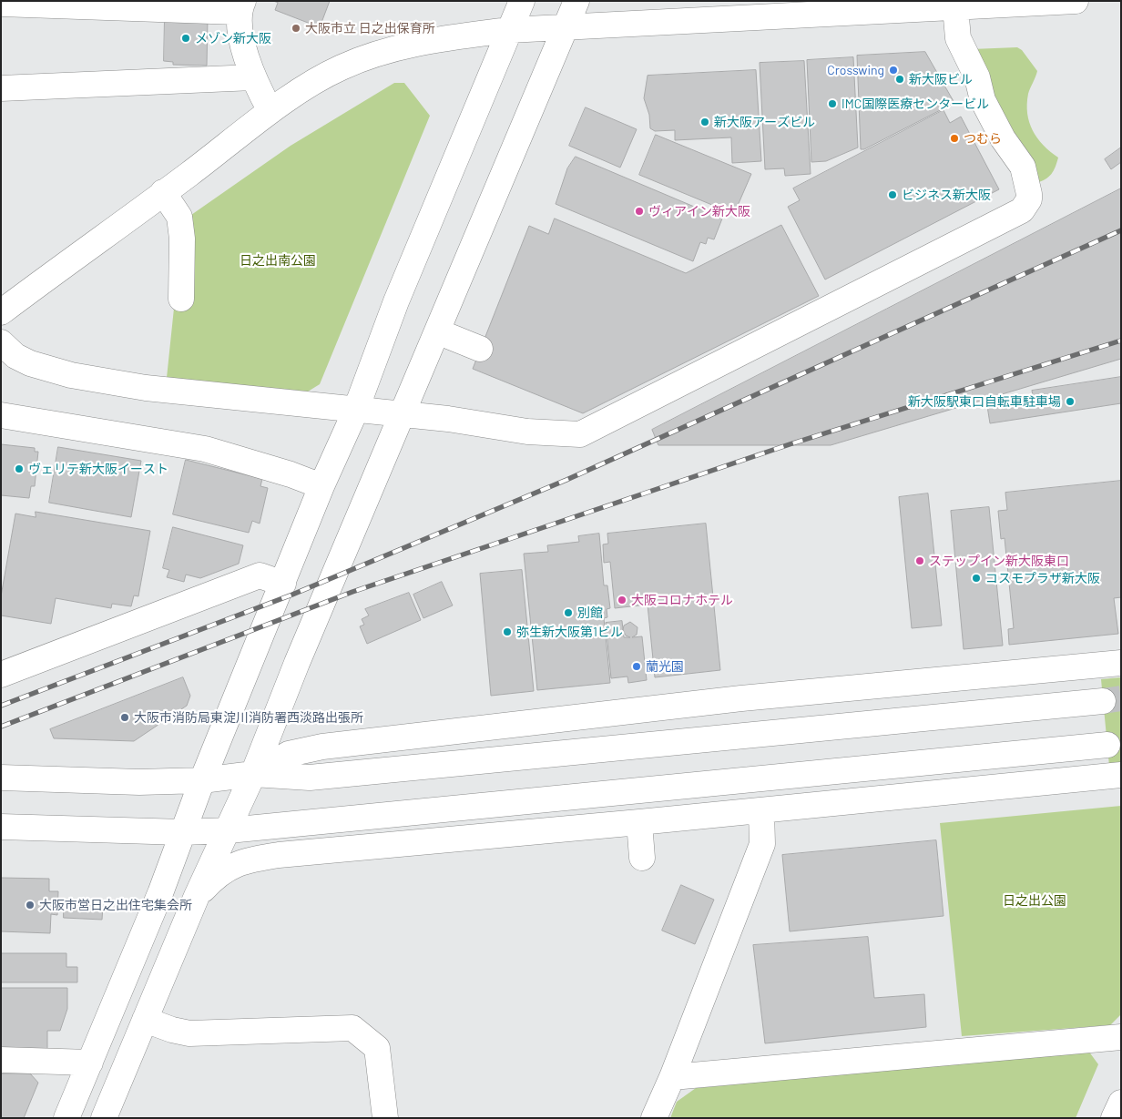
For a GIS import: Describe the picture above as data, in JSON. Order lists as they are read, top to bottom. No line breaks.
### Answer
{"parks":["日之出南公園","日之出公園"],"places":["大阪市立 日之出保育所","メゾン新大阪","Crosswing","新大阪ビル","IMC国際医療センタービル","新大阪アーズビル","つむら","ビジネス新大阪","ヴィアイン新大阪","新大阪駅東口自転車駐車場","ヴェリテ新大阪イースト","ステップイン新大阪東口","コスモプラザ新大阪","大阪コロナホテル","別館","弥生新大阪第1ビル","蘭光園","大阪市消防局東淀川消防署西淡路出張所","大阪市営日之出住宅集会所"]}
